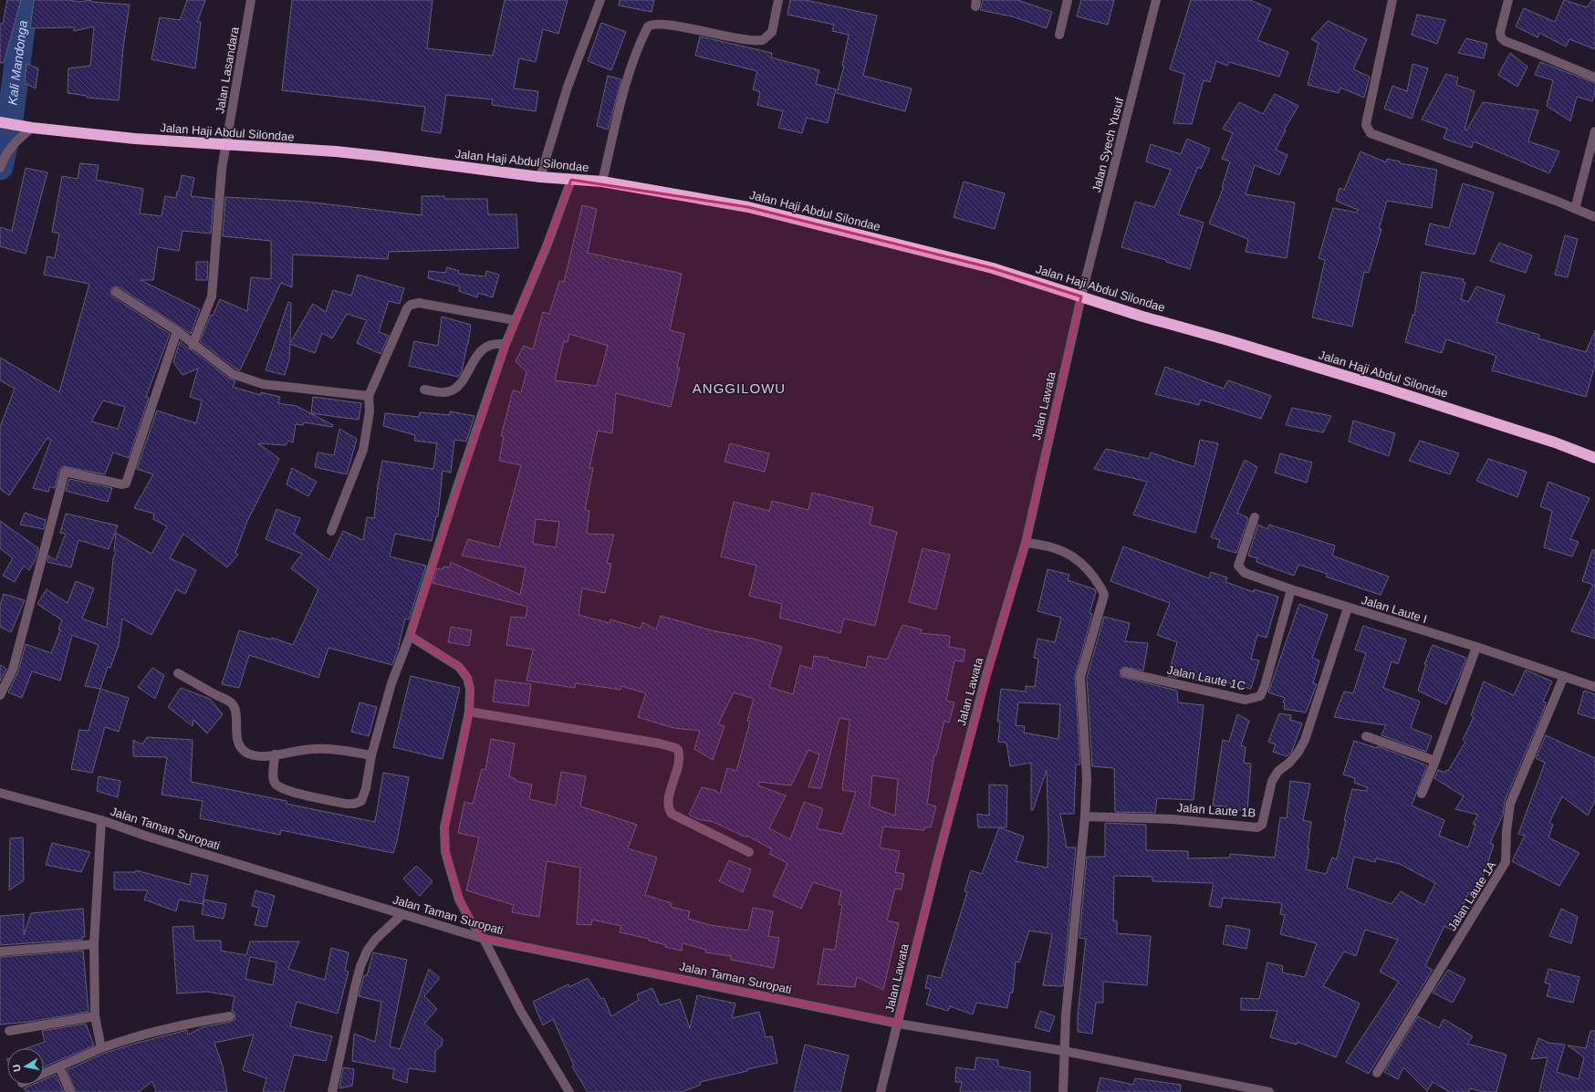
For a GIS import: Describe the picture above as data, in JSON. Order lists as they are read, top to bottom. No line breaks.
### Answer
{"streets":{"highway":["Jalan Haji Abdul Silondae"],"street":["Jalan Lasandara","Jalan Syech Yusuf","Jalan Lawata","Jalan Laute I","Jalan Laute 1C","Jalan Laute 1B","Jalan Taman Suropati","Jalan Laute 1A"]},"crossings":[["Jalan Lasandara","Jalan Haji Abdul Silondae"],["Jalan Haji Abdul Silondae","Jalan Syech Yusuf"],["Jalan Haji Abdul Silondae","Jalan Lawata"],["Jalan Syech Yusuf","Jalan Lawata"],["Jalan Lawata","Jalan Taman Suropati"],["Jalan Laute I","Jalan Laute 1C"],["Jalan Laute I","Jalan Laute 1B"],["Jalan Laute I","Jalan Laute 1A"]],"districts":["ANGGILOWU"],"water":["Kali Mandonga"],"north":"left"}
